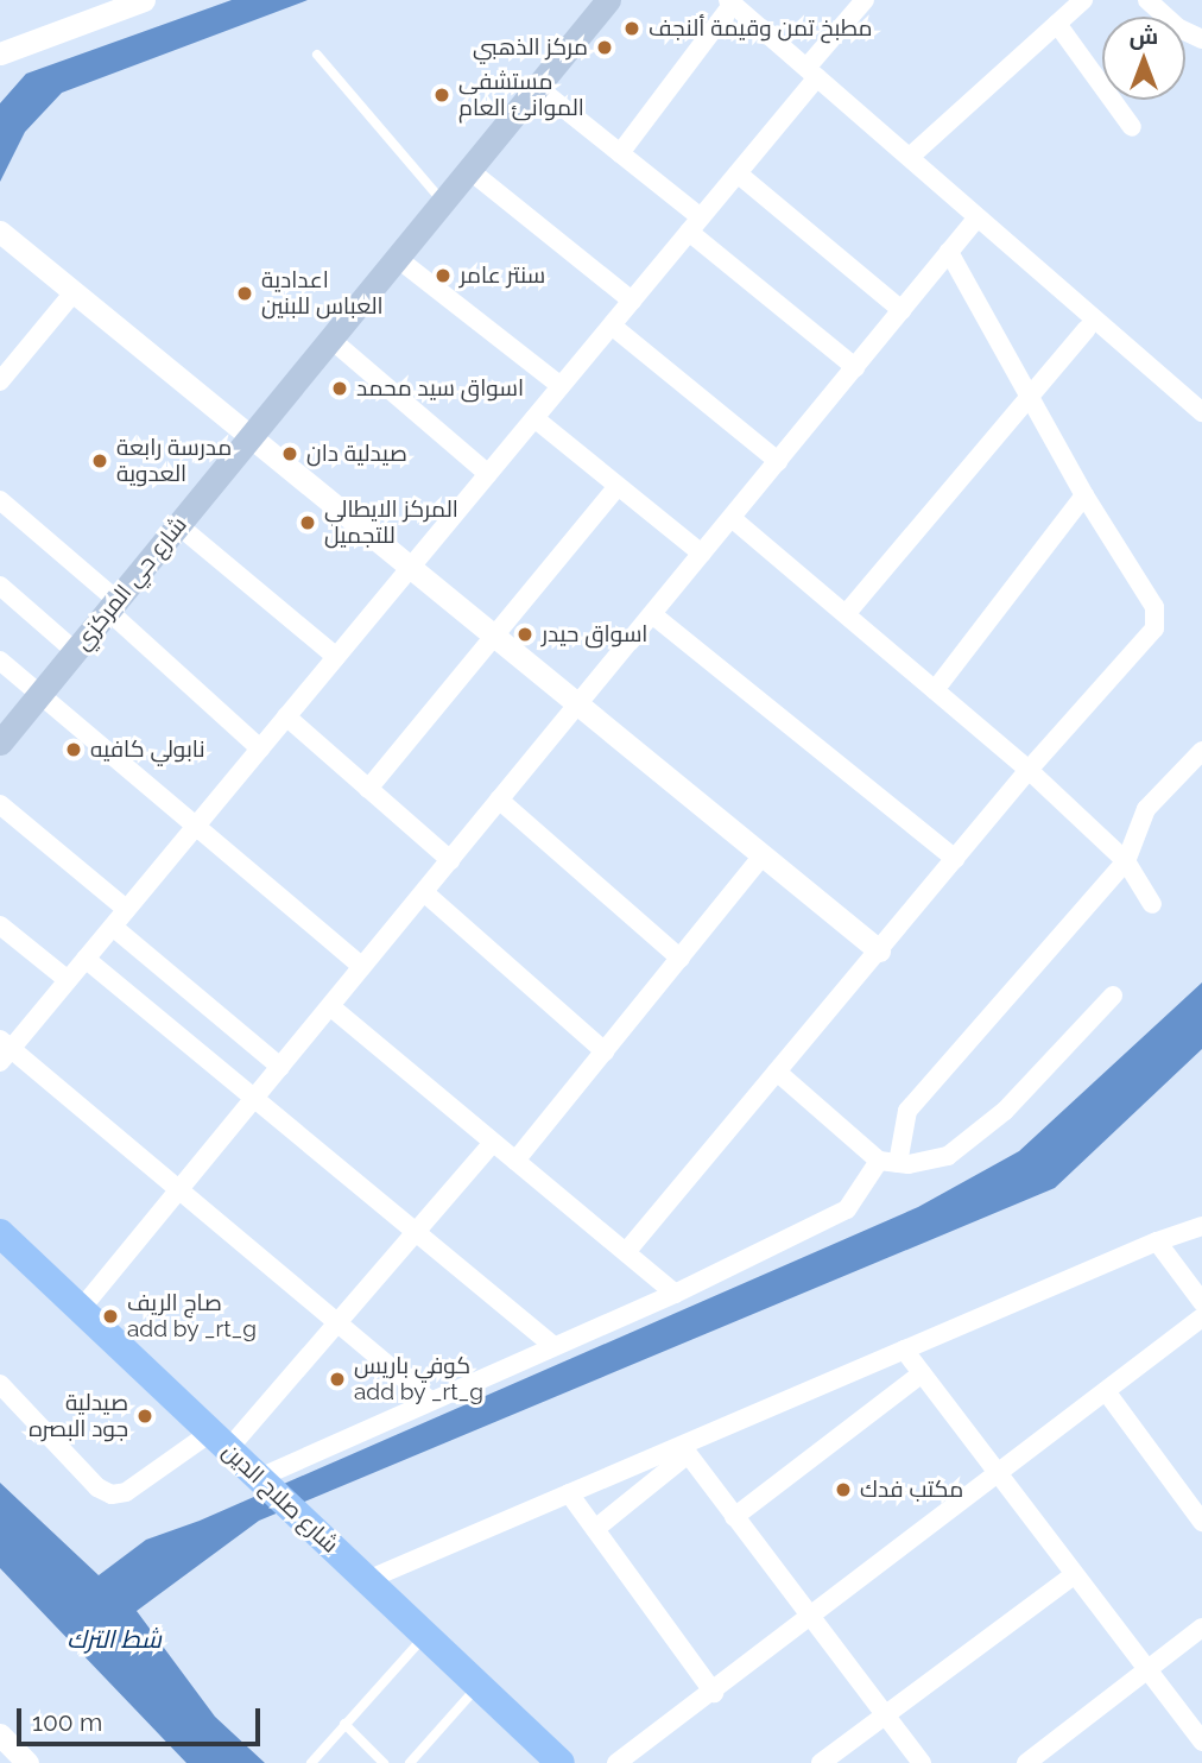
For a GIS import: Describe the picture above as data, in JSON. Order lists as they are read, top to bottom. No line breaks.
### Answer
{"streets":{"main road":["شارع حي المركزي","شارع صلاح الدين"]},"water":["شط الترك"],"places":["مطبخ تمن وقيمة ألنجف","مركز الذهبي","مستشفى الموانئ العام","سنتر عامر","اعدادية العباس للبنين","اسواق سيد محمد","صيدلية دان","مدرسة رابعة العدوية","المركز الايطالي للتجميل","اسواق حيدر","نابولي كافيه","صاج الريف add by _rt_g","كوفي باريس add by _rt_g","صيدلية جود البصره","مكتب فدك"],"scale_bar":"100 m","north":"top"}
